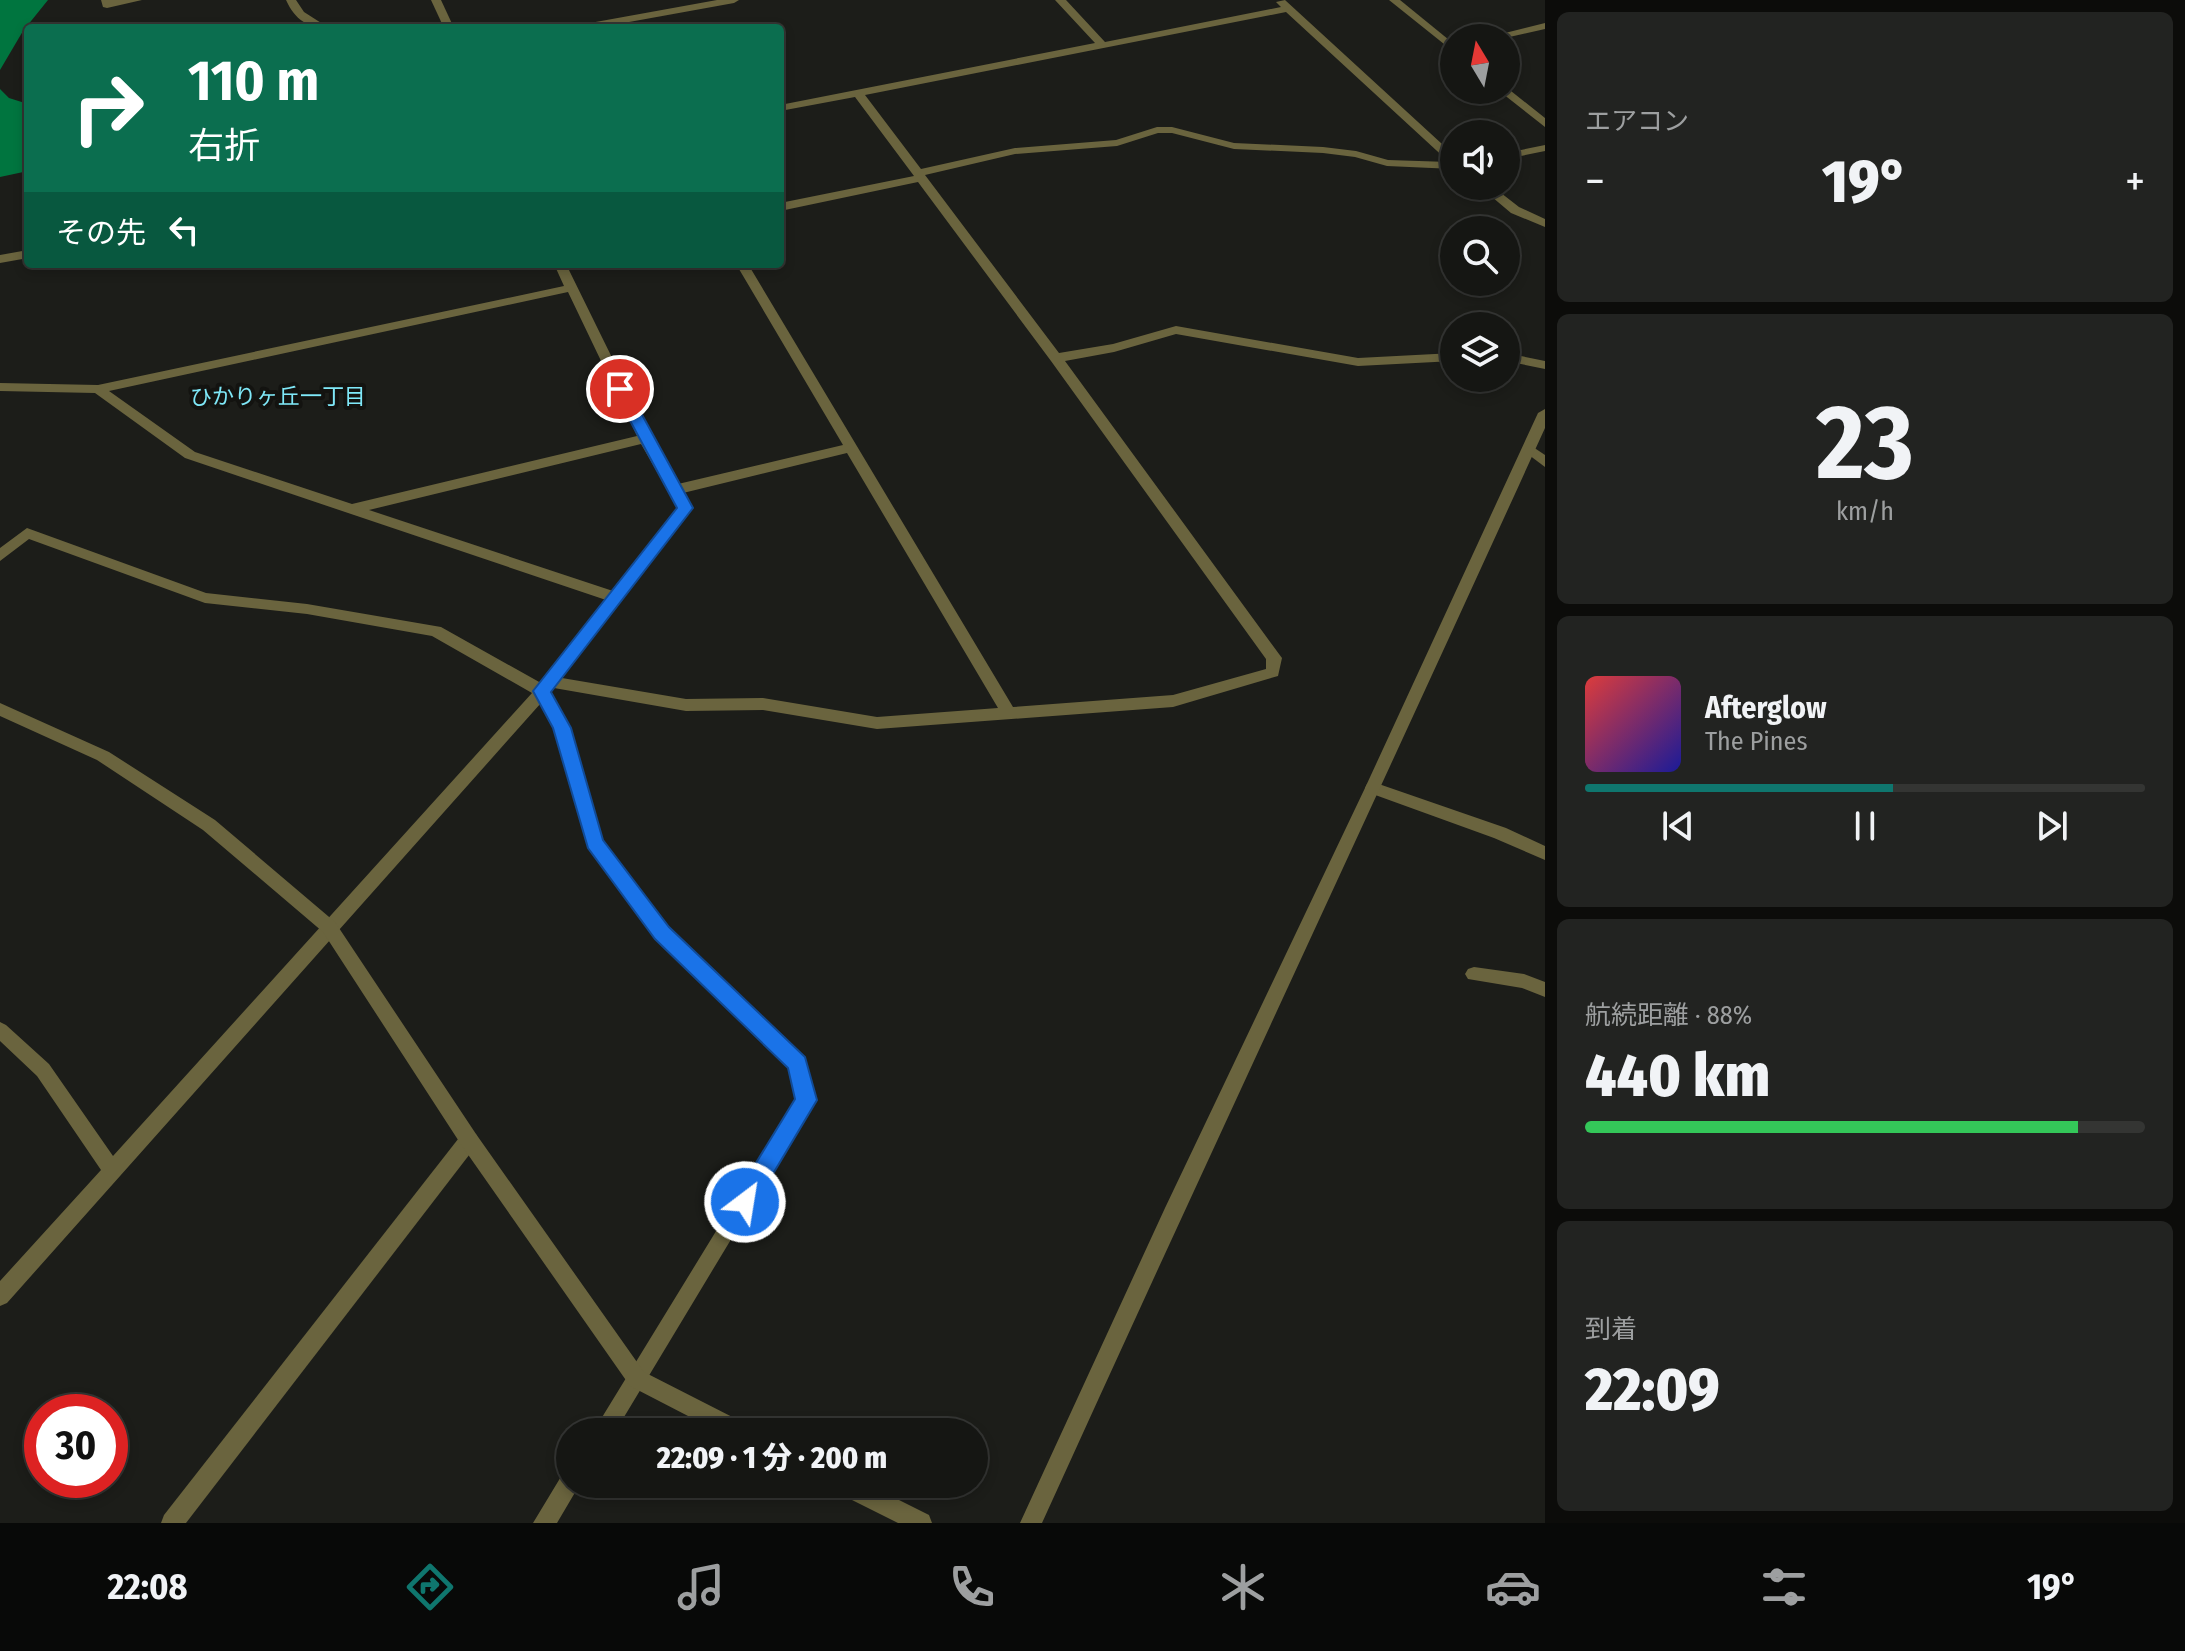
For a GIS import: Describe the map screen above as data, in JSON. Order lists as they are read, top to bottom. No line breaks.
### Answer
{"districts":["ひかりヶ丘一丁目"],"north":"top","page":{"tile":["エアコン",["23","km/h"],["航続距離 · 88%","440 km"],["到着","22:09"]],"turn":["110 m","右折"],"heat":["−","19°","+"],"then":"その先","song":["Afterglow","The Pines"],"limit":"30","trip":"22:09 · 1 分 · 200 m","tabs":["22:08","19°"]}}
